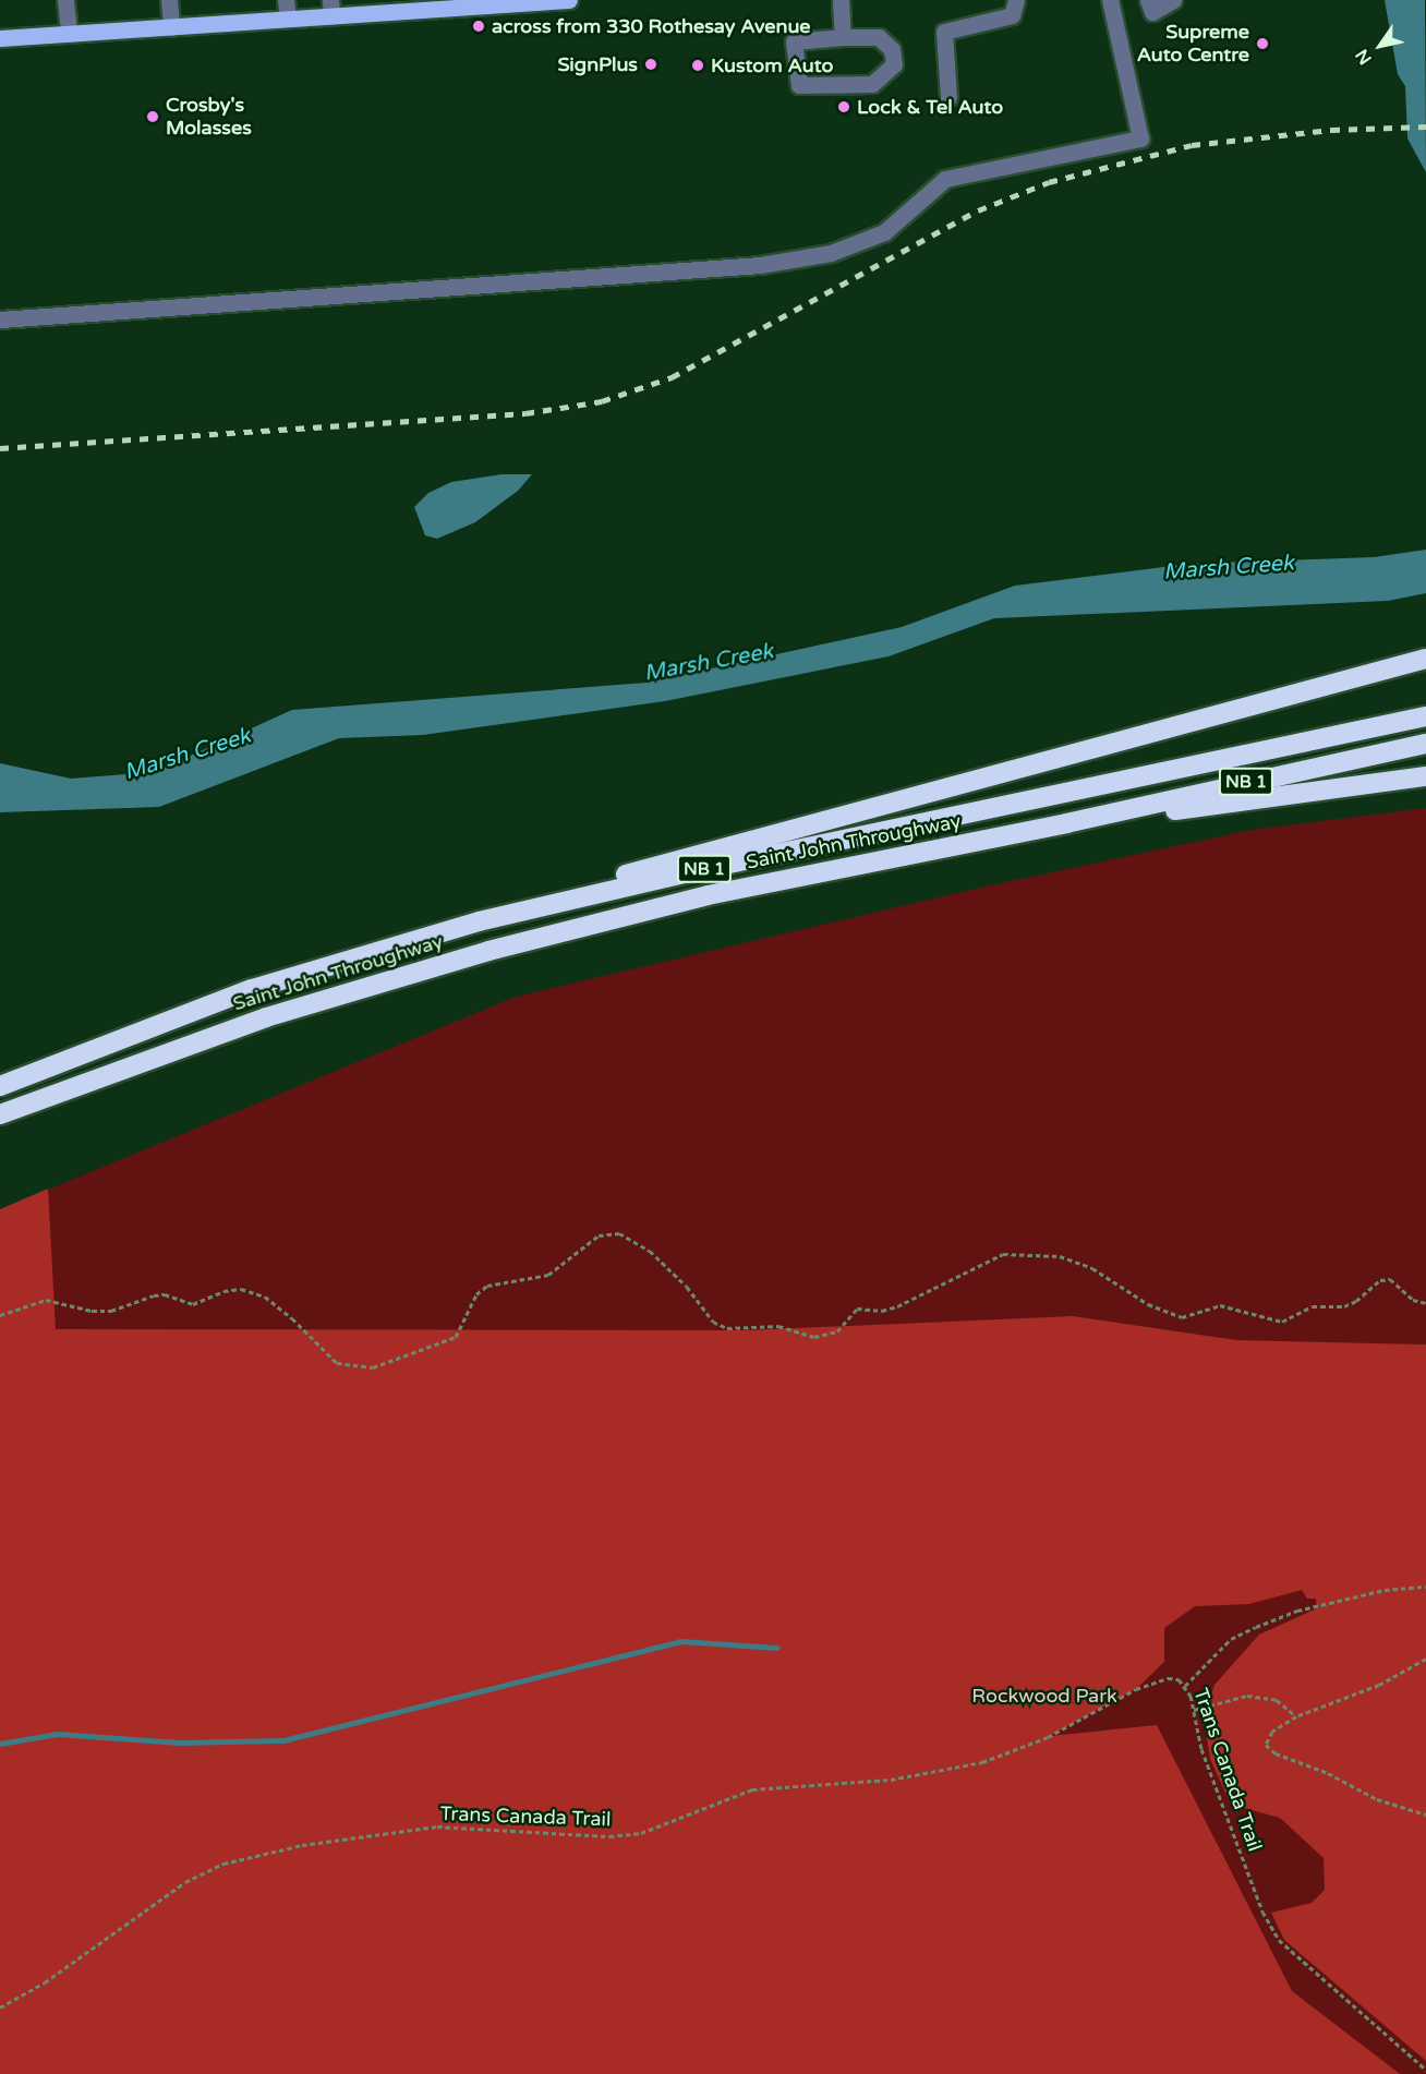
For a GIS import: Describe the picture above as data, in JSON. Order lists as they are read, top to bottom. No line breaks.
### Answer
{"streets":{"highway":["NB 1","Saint John Throughway"],"path":["Trans Canada Trail"]},"water":["Marsh Creek"],"parks":["Rockwood Park"],"places":["across from 330 Rothesay Avenue","Supreme Auto Centre","SignPlus","Kustom Auto","Lock & Tel Auto","Crosby's Molasses"],"north":"bottom left"}
